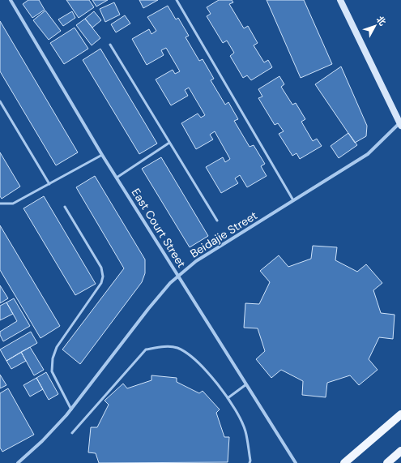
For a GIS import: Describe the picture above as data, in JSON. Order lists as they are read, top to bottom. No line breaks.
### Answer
{"streets":{"street":["East Court Street","Beidajie Street"]},"crossings":[["East Court Street","Beidajie Street"]],"north":"top right"}
